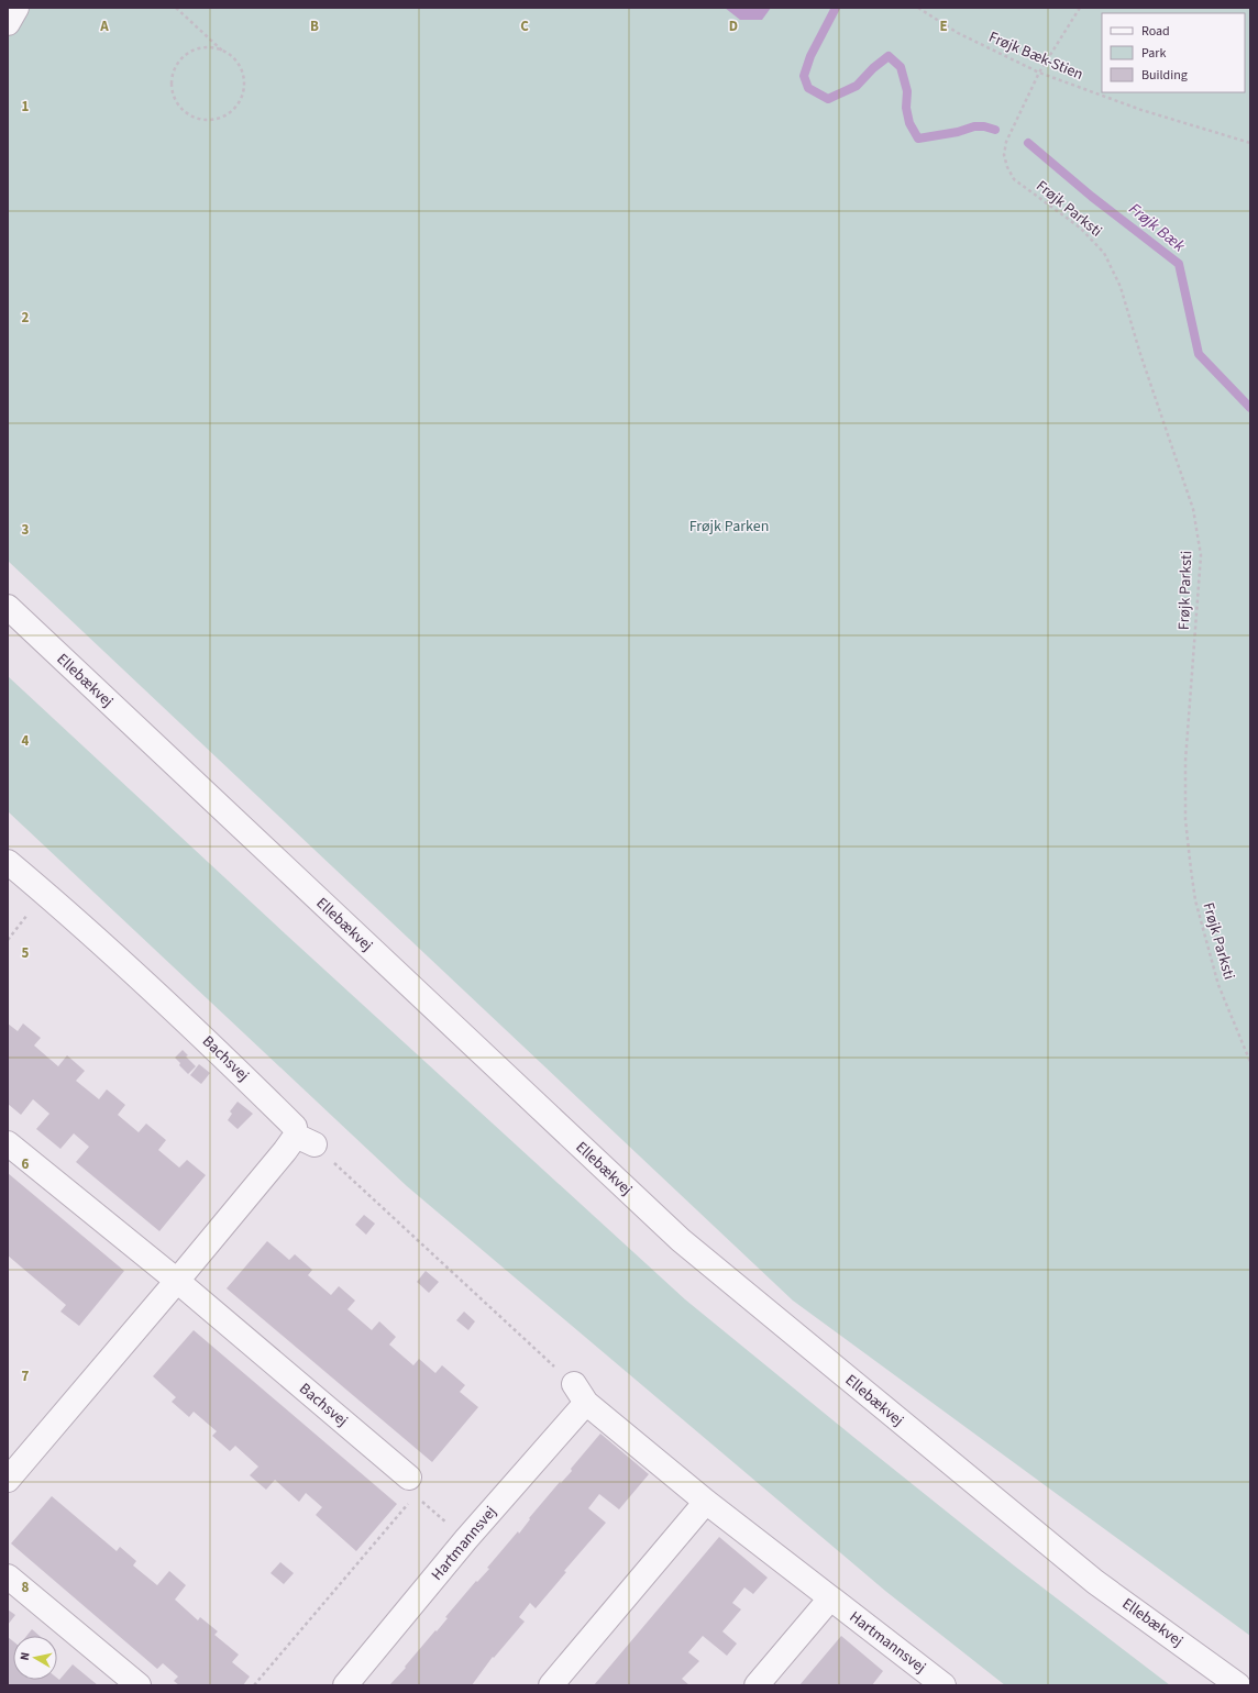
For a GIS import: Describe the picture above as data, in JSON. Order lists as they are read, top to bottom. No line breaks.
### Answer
{"streets":{"street":["Ellebækvej","Bachsvej","Hartmannsvej"],"path":["Frøjk Bæk-Stien","Frøjk Parksti"]},"crossings":[["Frøjk Bæk-Stien","Frøjk Parksti"]],"water":["Frøjk Bæk"],"parks":["Frøjk Parken"],"legend":["Road","Park","Building"],"north":"left","grid":{"columns":["A","B","C","D","E"],"rows":["1","2","3","4","5","6","7","8"]}}
